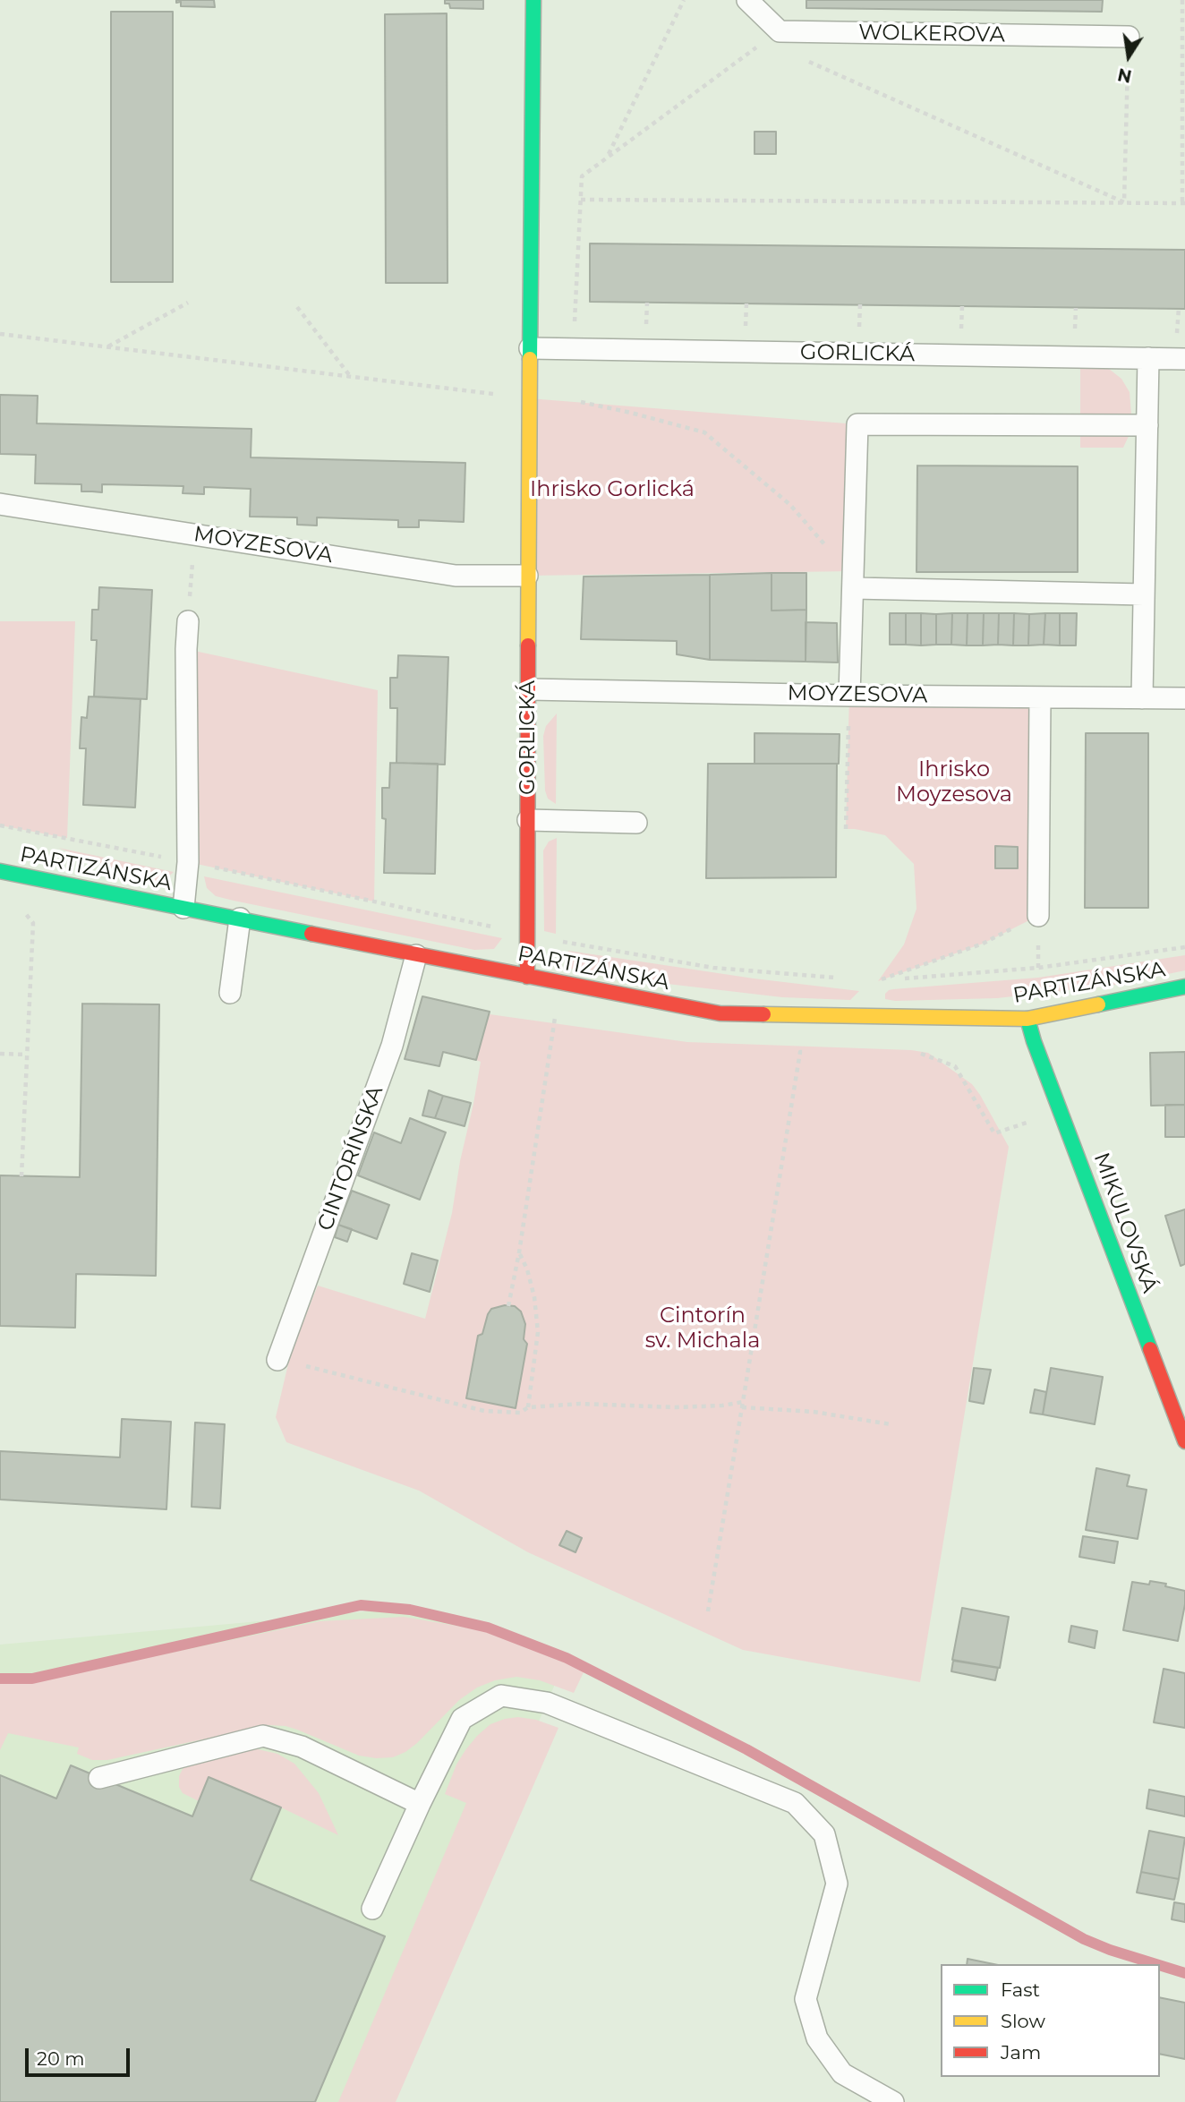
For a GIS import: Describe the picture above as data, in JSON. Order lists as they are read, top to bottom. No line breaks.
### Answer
{"streets":{"street":["GORLICKÁ","PARTIZÁNSKA","MIKULOVSKÁ"],"lane":["WOLKEROVA","MOYZESOVA","CINTORÍNSKA"]},"crossings":[["GORLICKÁ","MOYZESOVA"],["GORLICKÁ","PARTIZÁNSKA"],["PARTIZÁNSKA","CINTORÍNSKA"],["PARTIZÁNSKA","MIKULOVSKÁ"]],"parks":["Ihrisko Gorlická","Ihrisko Moyzesova","Cintorín sv. Michala"],"legend":["Fast","Slow","Jam"],"scale_bar":"20 m","north":"bottom"}
